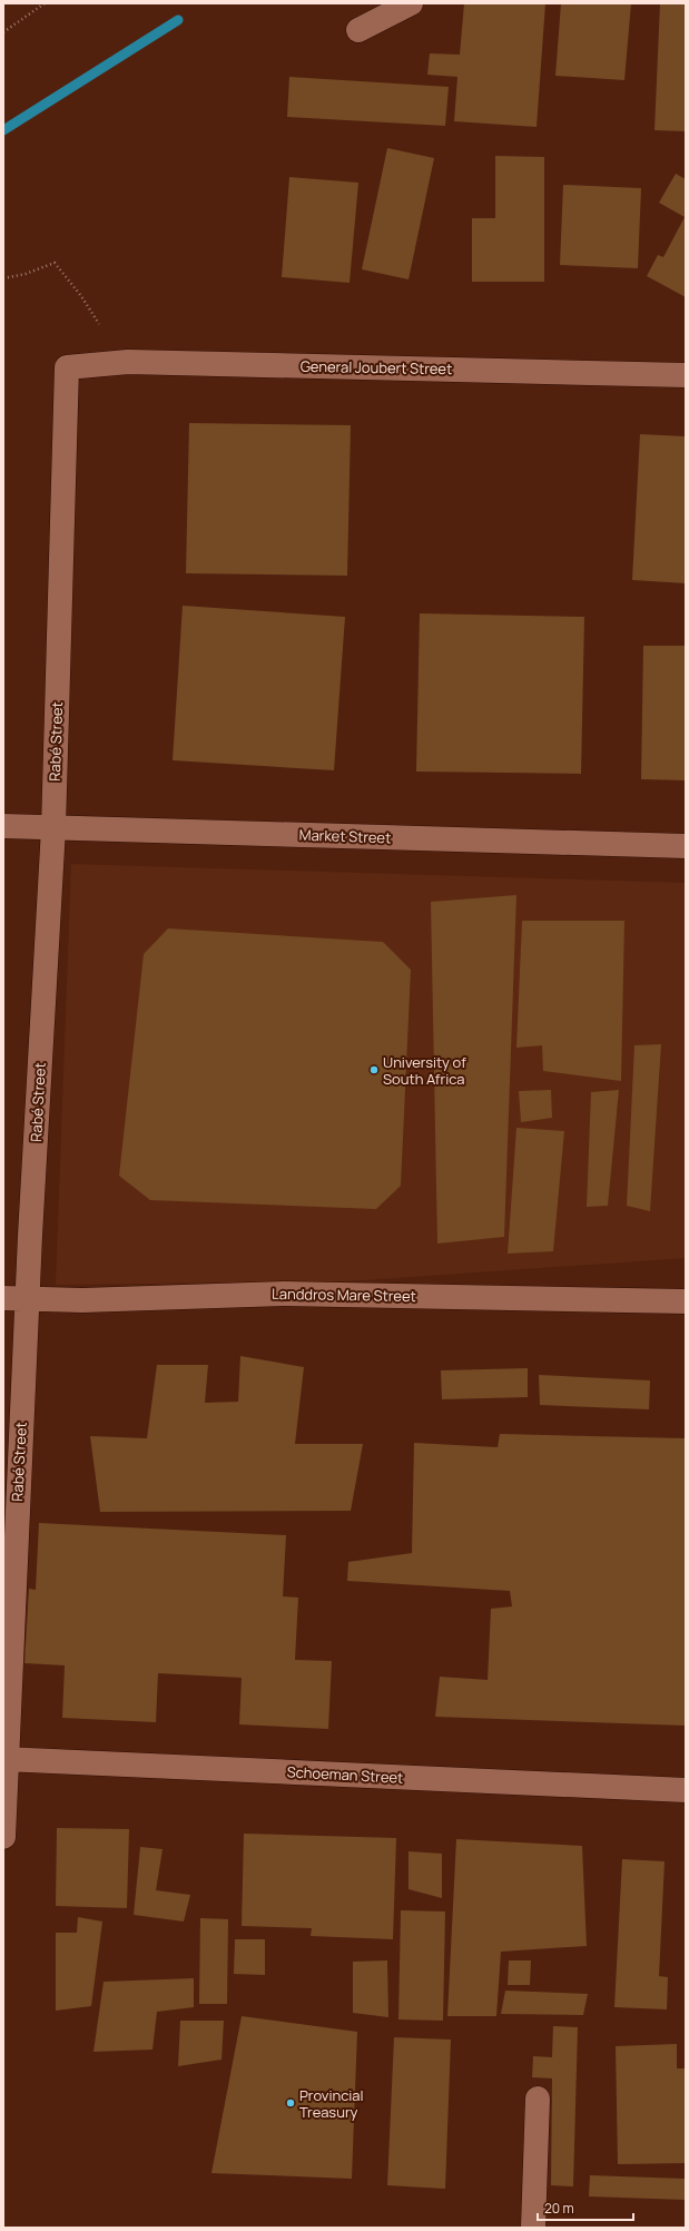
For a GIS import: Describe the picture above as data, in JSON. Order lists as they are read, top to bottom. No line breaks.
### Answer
{"streets":{"street":["General Joubert Street","Rabé Street","Market Street","Landdros Mare Street","Schoeman Street"]},"crossings":[["General Joubert Street","Rabé Street"],["Rabé Street","Market Street"],["Rabé Street","Landdros Mare Street"],["Rabé Street","Schoeman Street"]],"places":["University of South Africa","Provincial Treasury"],"scale_bar":"20 m"}
